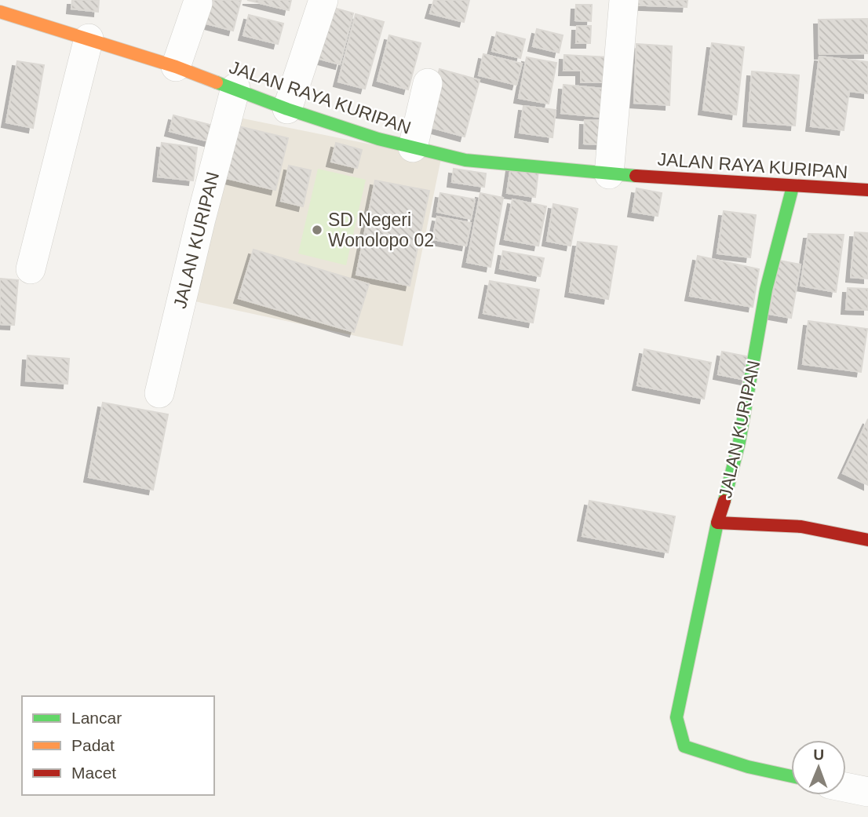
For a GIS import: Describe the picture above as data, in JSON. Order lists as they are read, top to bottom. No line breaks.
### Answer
{"streets":{"street":["JALAN RAYA KURIPAN","JALAN KURIPAN"]},"crossings":[["JALAN RAYA KURIPAN","JALAN KURIPAN"]],"places":["SD Negeri Wonolopo 02"],"legend":["Lancar","Padat","Macet"],"north":"top"}
